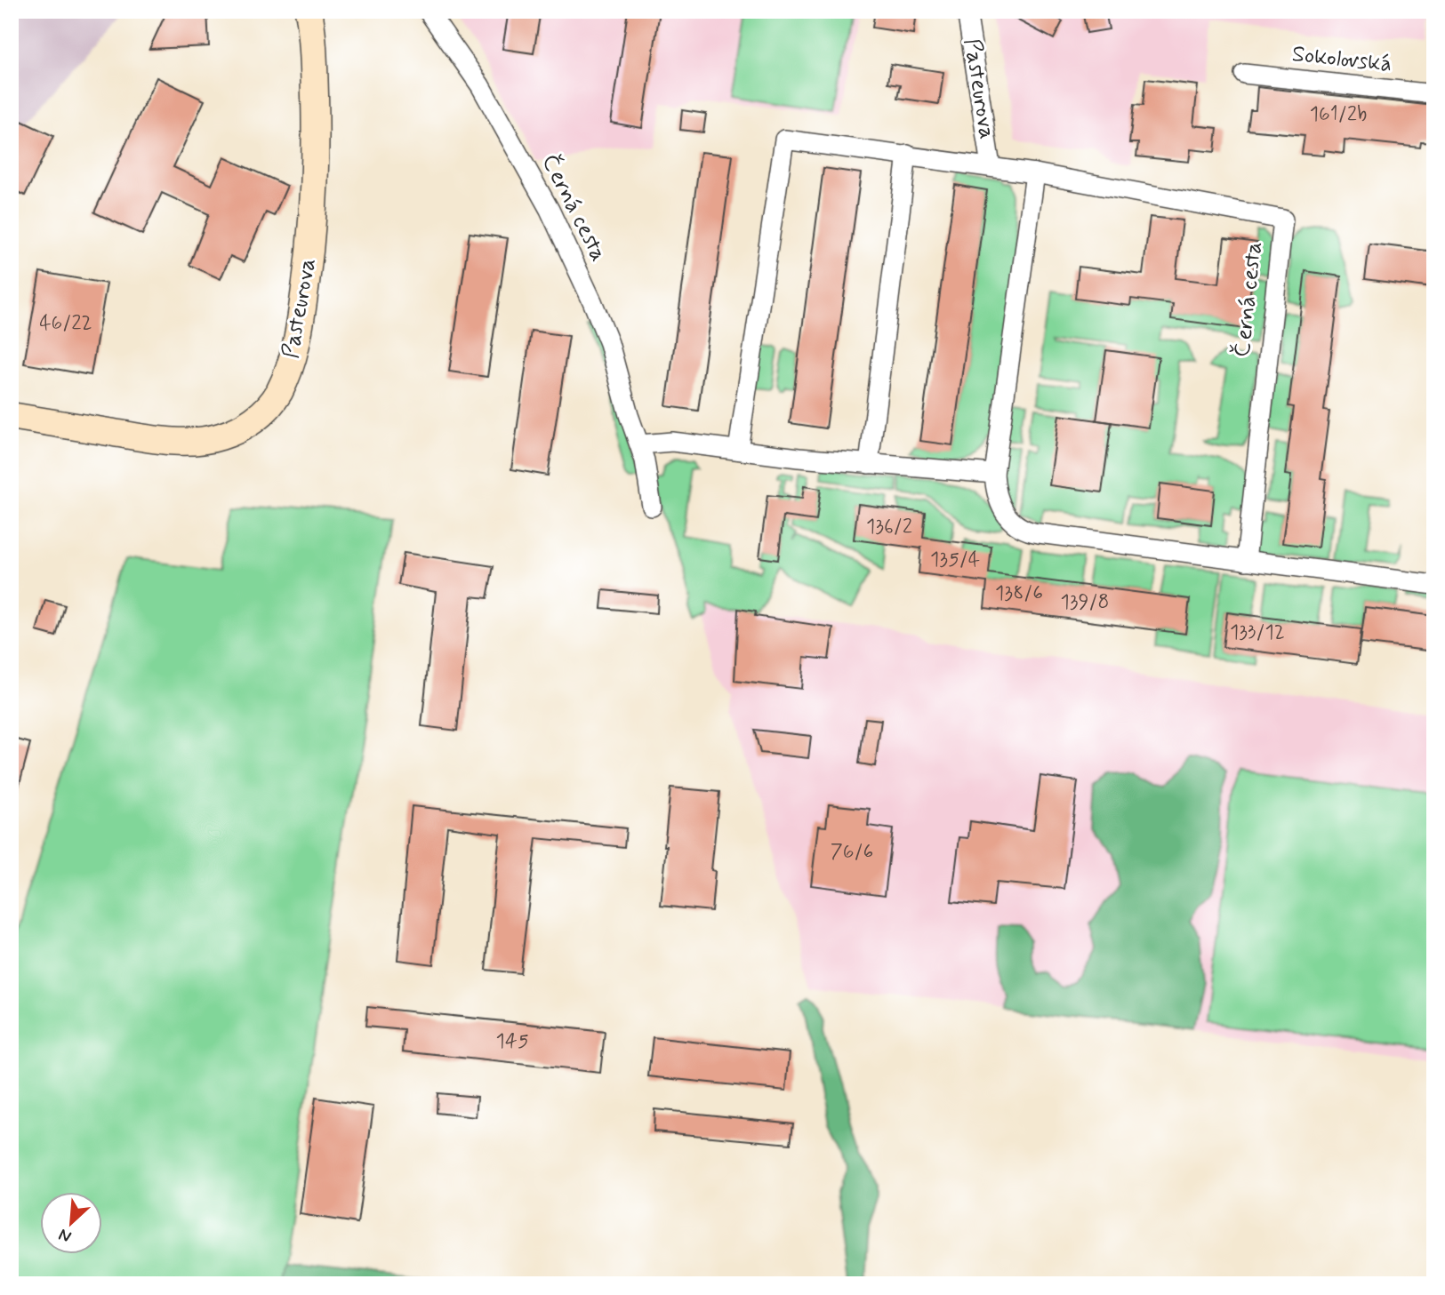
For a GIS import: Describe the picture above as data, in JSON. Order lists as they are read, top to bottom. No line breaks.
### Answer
{"streets":{"main road":["Pasteurova"],"street":["Sokolovská","Černá cesta"]},"crossings":[["Pasteurova","Černá cesta"]],"house_numbers":["161/2b","46/22","136/2","135/4","138/6","139/8","133/12","76/6","145"],"north":"bottom left"}
